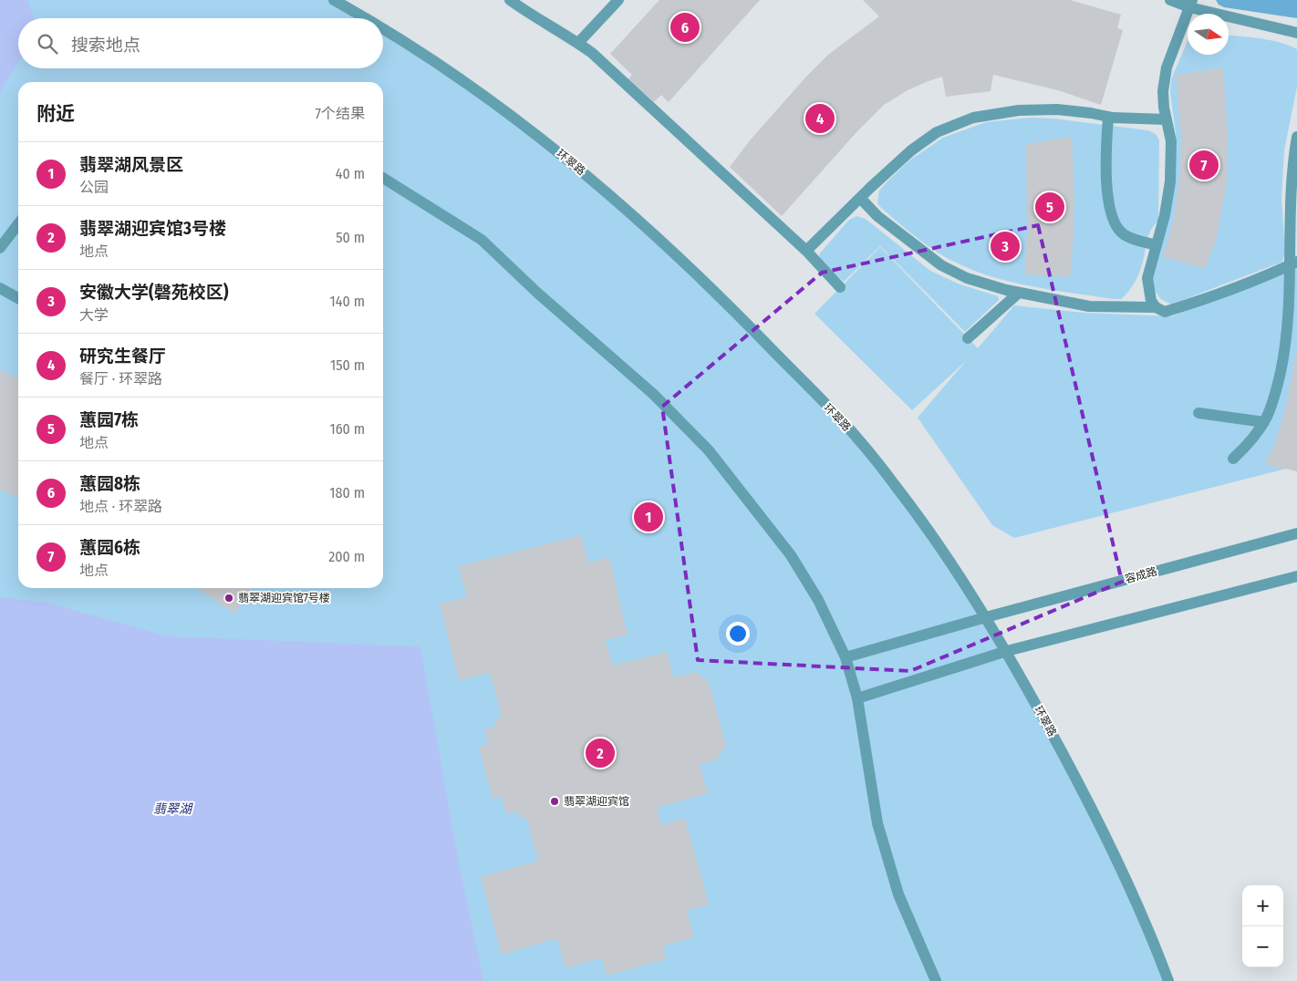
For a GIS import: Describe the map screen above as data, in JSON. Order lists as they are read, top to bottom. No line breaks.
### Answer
{"streets":{"street":["环翠路","容成路"]},"crossings":[["环翠路","容成路"]],"water":["翡翠湖"],"places":["翡翠湖迎宾馆7号楼","翡翠湖迎宾馆"],"north":"right","page":{"pins":["6","4","7","5","3","1","2"],"search":"搜索地点","heading":["附近","7个结果"],"list":[{"mark":"1","name":"翡翠湖风景区","note":"公园","value":"40 m"},{"mark":"2","name":"翡翠湖迎宾馆3号楼","note":"地点","value":"50 m"},{"mark":"3","name":"安徽大学(磬苑校区)","note":"大学","value":"140 m"},{"mark":"4","name":"研究生餐厅","note":"餐厅 · 环翠路","value":"150 m"},{"mark":"5","name":"蕙园7栋","note":"地点","value":"160 m"},{"mark":"6","name":"蕙园8栋","note":"地点 · 环翠路","value":"180 m"},{"mark":"7","name":"蕙园6栋","note":"地点","value":"200 m"}],"map_buttons":["+","−"]}}
